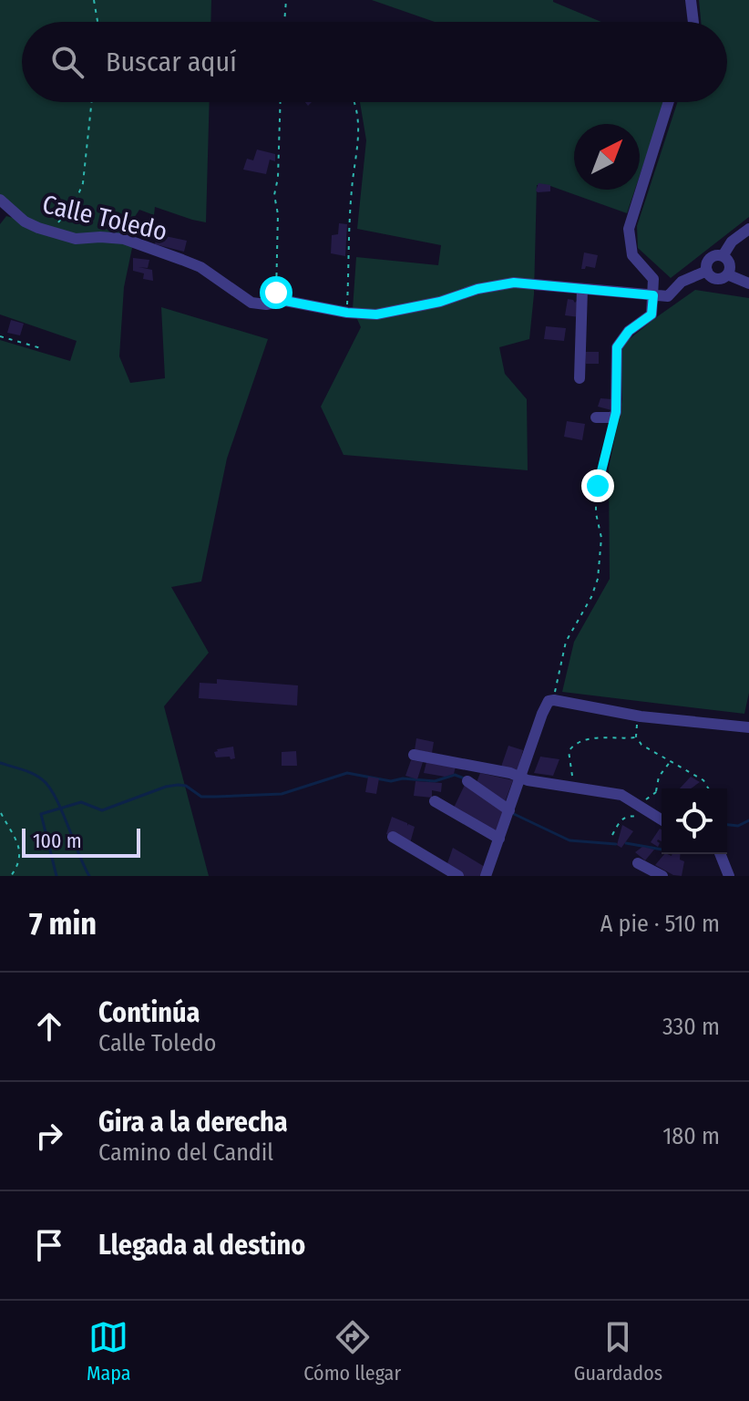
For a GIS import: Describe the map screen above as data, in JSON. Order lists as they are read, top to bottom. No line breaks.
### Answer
{"streets":{"street":["Calle Toledo"]},"scale_bar":"100 m","north":"top right","page":{"search":"Buscar aquí","scale":"100 m","heading":["7 min","A pie · 510 m"],"list":[["Continúa","Calle Toledo","330 m"],["Gira a la derecha","Camino del Candil","180 m"],"Llegada al destino"],"nav":["Mapa","Cómo llegar","Guardados"]}}
